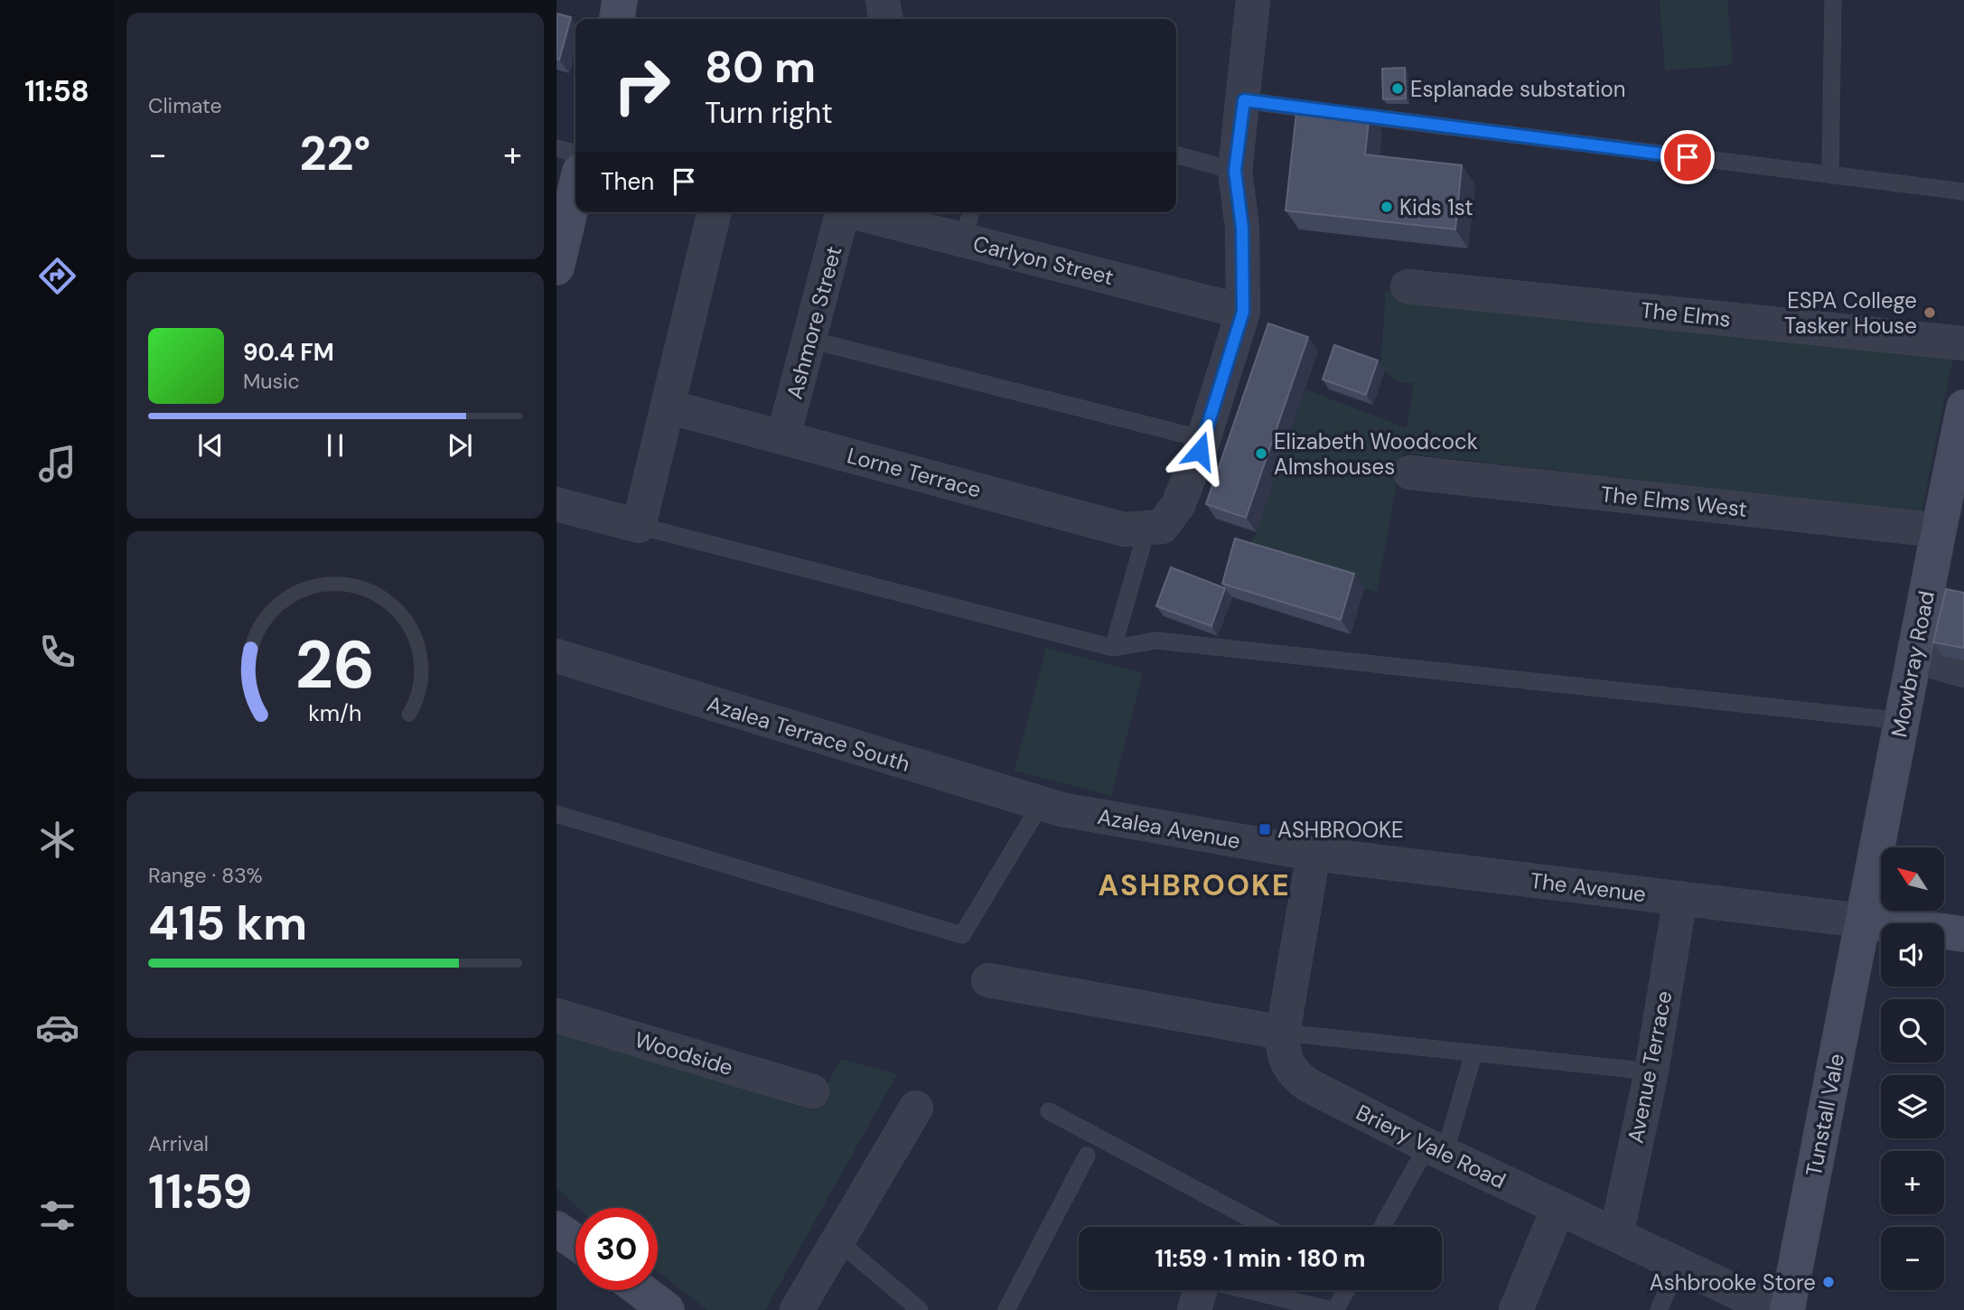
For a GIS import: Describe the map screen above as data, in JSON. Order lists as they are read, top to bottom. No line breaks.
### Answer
{"streets":{"street":["Carlyon Street","The Elms","Ashmore Street","Lorne Terrace","The Elms West","Mowbray Road","Azalea Terrace South","Azalea Avenue","The Avenue","Woodside","Avenue Terrace","Tunstall Vale","Briery Vale Road"]},"crossings":[["Ashmore Street","Lorne Terrace"],["The Elms West","Mowbray Road"],["Mowbray Road","The Avenue"],["Mowbray Road","Tunstall Vale"],["Azalea Terrace South","Azalea Avenue"],["Azalea Avenue","The Avenue"],["Azalea Avenue","Briery Vale Road"],["The Avenue","Avenue Terrace"],["The Avenue","Tunstall Vale"],["The Avenue","Briery Vale Road"],["Avenue Terrace","Briery Vale Road"]],"districts":["ASHBROOKE"],"places":{"other":["Esplanade substation","Kids 1st","ESPA College Tasker House","Elizabeth Woodcock Almshouses","Ashbrooke Store"],"transit":["ASHBROOKE"]},"north":"top left","page":{"tabs":"11:58","tile":["Climate",["Range · 83%","415 km"],["Arrival","11:59"]],"turn":["80 m","Turn right"],"heat":["−","22°","+"],"then":"Then","song":["90.4 FM","Music"],"map_buttons":["+","−"],"limit":"30","trip":"11:59 · 1 min · 180 m","gauge":["26","km/h"]}}
